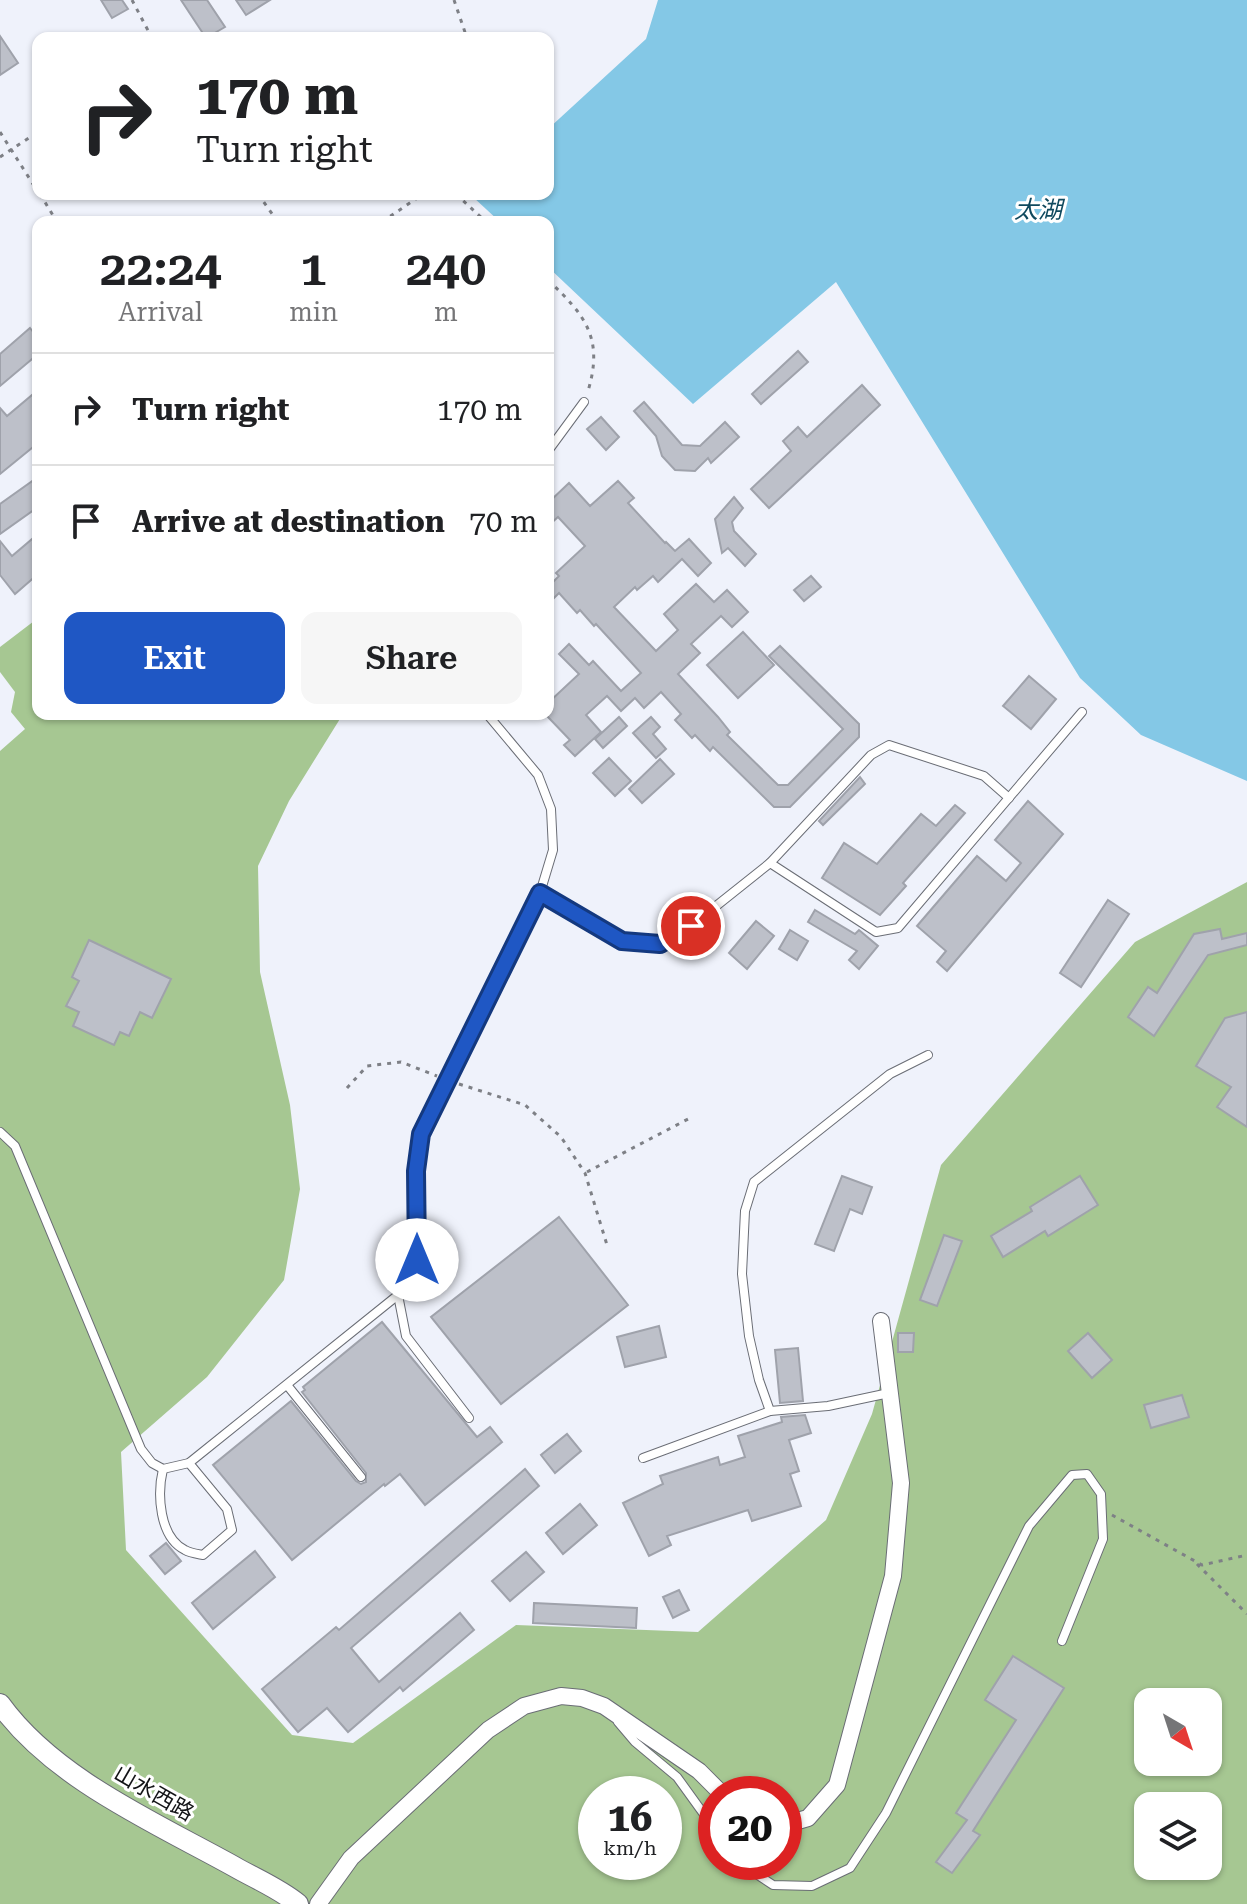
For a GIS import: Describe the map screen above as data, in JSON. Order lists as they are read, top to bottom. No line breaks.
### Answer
{"streets":{"street":["山水西路"]},"water":["太湖"],"north":"bottom right","page":{"turn":["170 m","Turn right"],"eta":["22:24","Arrival","1","min","240","m"],"list":[{"name":"Turn right","value":"170 m"},{"name":"Arrive at destination","value":"70 m"}],"buttons":["Exit","Share"],"speed":"16 km/h","limit":"20"}}
